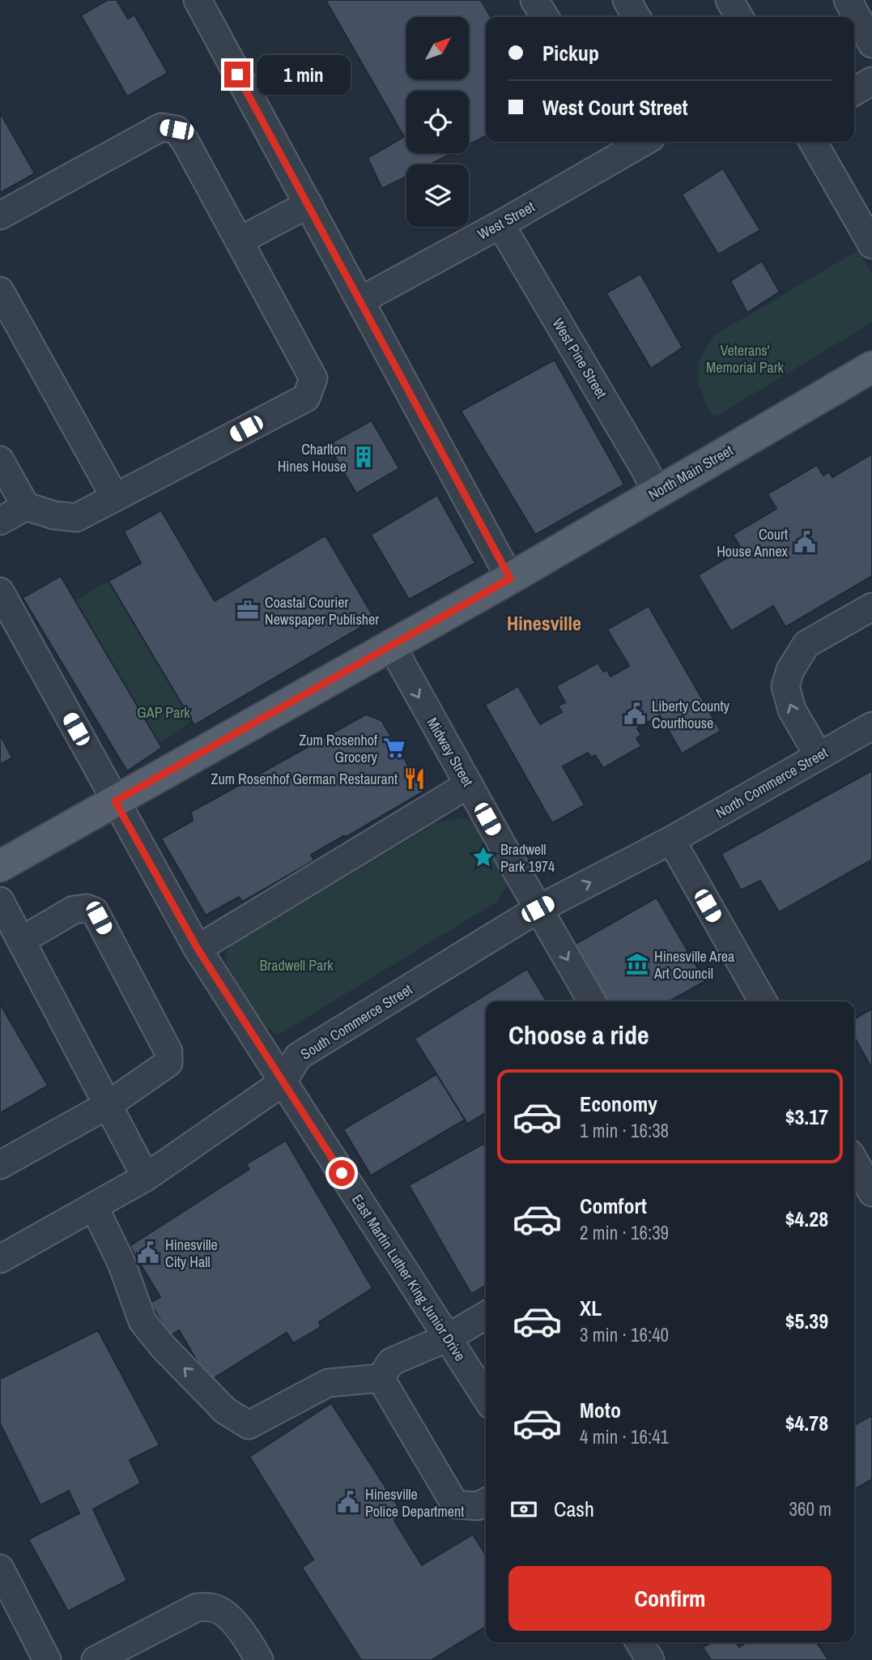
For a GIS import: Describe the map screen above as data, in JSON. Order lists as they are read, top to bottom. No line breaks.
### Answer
{"streets":{"main road":["North Main Street"],"street":["West Street","West Pine Street","Midway Street","North Commerce Street","South Commerce Street","East Martin Luther King Junior Drive"]},"crossings":[["West Street","West Pine Street"],["West Pine Street","North Main Street"],["North Main Street","Midway Street"],["North Main Street","East Martin Luther King Junior Drive"],["Midway Street","South Commerce Street"],["North Commerce Street","South Commerce Street"],["South Commerce Street","East Martin Luther King Junior Drive"]],"districts":["Hinesville"],"parks":["Veterans' Memorial Park","GAP Park","Bradwell Park"],"places":{"building":["Charlton Hines House"],"public building":["Court House Annex","Liberty County Courthouse","Hinesville City Hall","Hinesville Police Department"],"office":["Coastal Courier Newspaper Publisher"],"supermarket":["Zum Rosenhof Grocery"],"restaurant":["Zum Rosenhof German Restaurant"],"place":["Bradwell Park 1974"],"museum":["Hinesville Area Art Council"]},"north":"top right","page":{"banner":["Pickup","West Court Street"],"bubble":"1 min","heading":"Choose a ride","list":[{"name":"Economy","note":"1 min · 16:38","value":"$3.17"},{"name":"Comfort","note":"2 min · 16:39","value":"$4.28"},{"name":"XL","note":"3 min · 16:40","value":"$5.39"},{"name":"Moto","note":"4 min · 16:41","value":"$4.78"}],"pay":["Cash","360 m"],"buttons":"Confirm"}}
